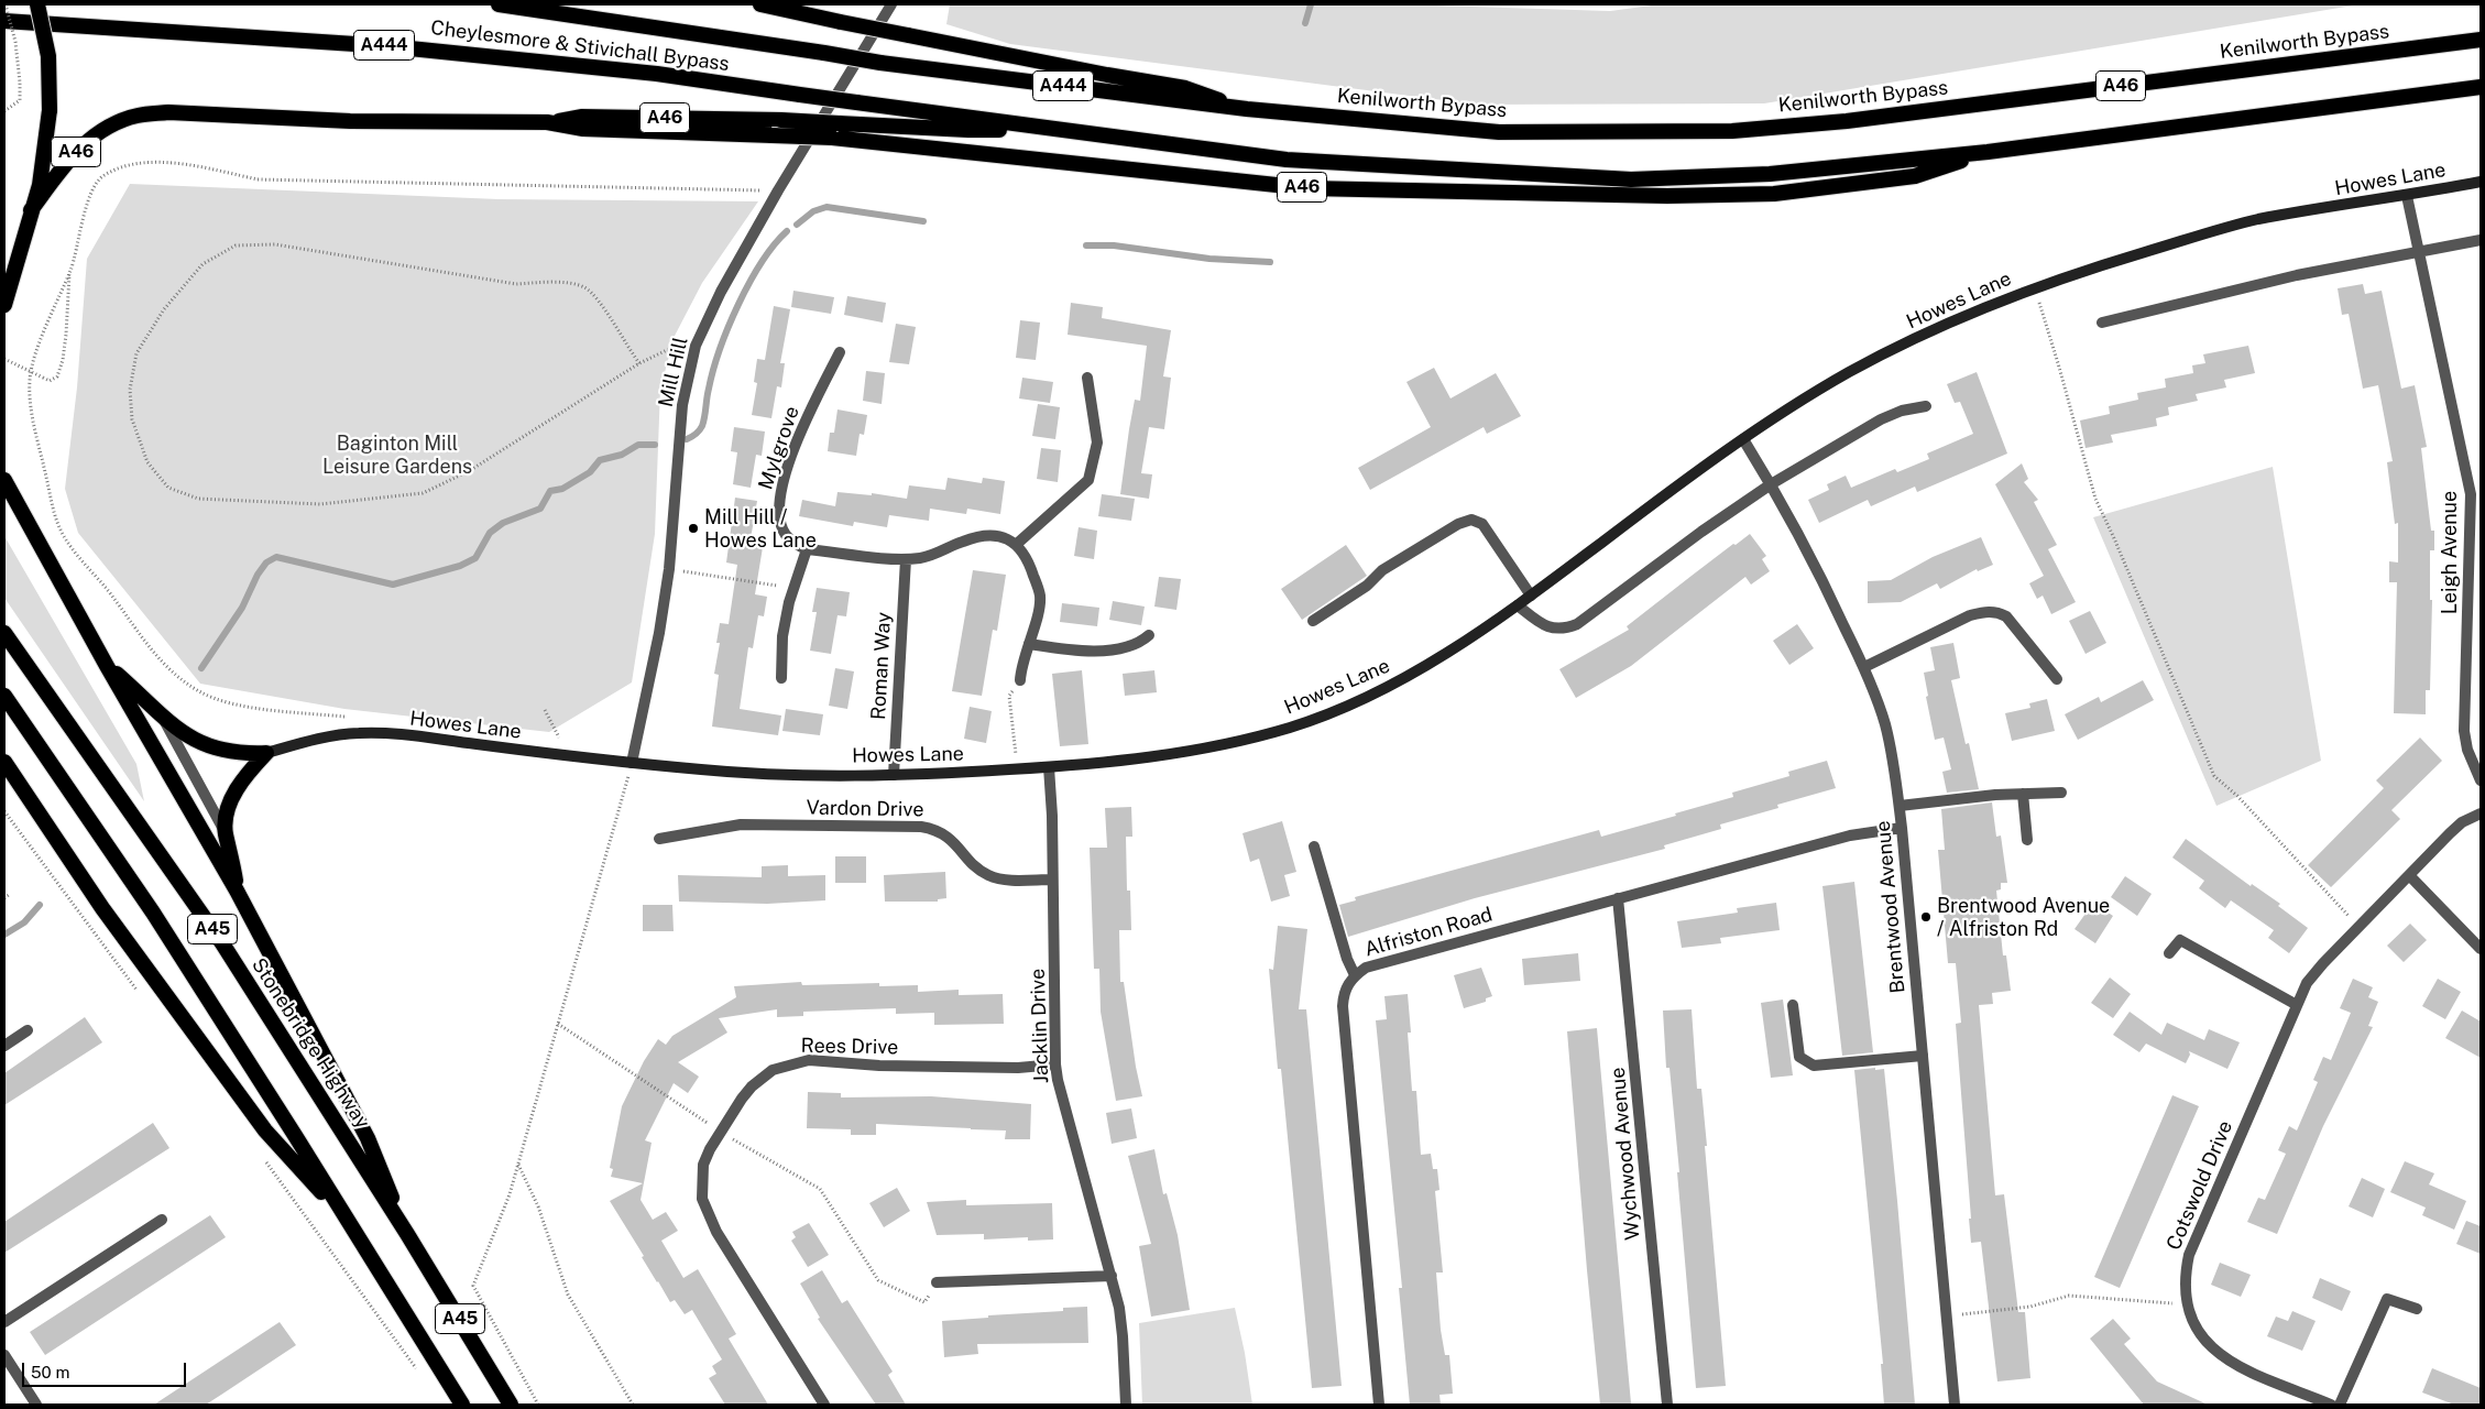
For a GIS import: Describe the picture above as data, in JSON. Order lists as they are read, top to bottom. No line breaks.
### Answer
{"streets":{"highway":["Kenilworth Bypass","A444","Cheylesmore & Stivichall Bypass","A46","A45","Stonebridge Highway"],"main road":["Howes Lane"],"street":["Mill Hill","Mylgrove","Leigh Avenue","Roman Way","Vardon Drive","Brentwood Avenue","Alfriston Road","Jacklin Drive","Rees Drive","Wychwood Avenue","Cotswold Drive"]},"crossings":[["Kenilworth Bypass","Cheylesmore & Stivichall Bypass"],["Kenilworth Bypass","A46"],["Cheylesmore & Stivichall Bypass","A46"],["Howes Lane","Mill Hill"],["Howes Lane","Leigh Avenue"],["Howes Lane","Roman Way"],["Howes Lane","Brentwood Avenue"],["Howes Lane","Jacklin Drive"],["Vardon Drive","Jacklin Drive"],["Brentwood Avenue","Alfriston Road"],["A45","Stonebridge Highway"],["Alfriston Road","Wychwood Avenue"],["Jacklin Drive","Rees Drive"]],"parks":["Baginton Mill Leisure Gardens"],"places":["Mill Hill / Howes Lane","Brentwood Avenue / Alfriston Rd"],"scale_bar":"50 m"}
